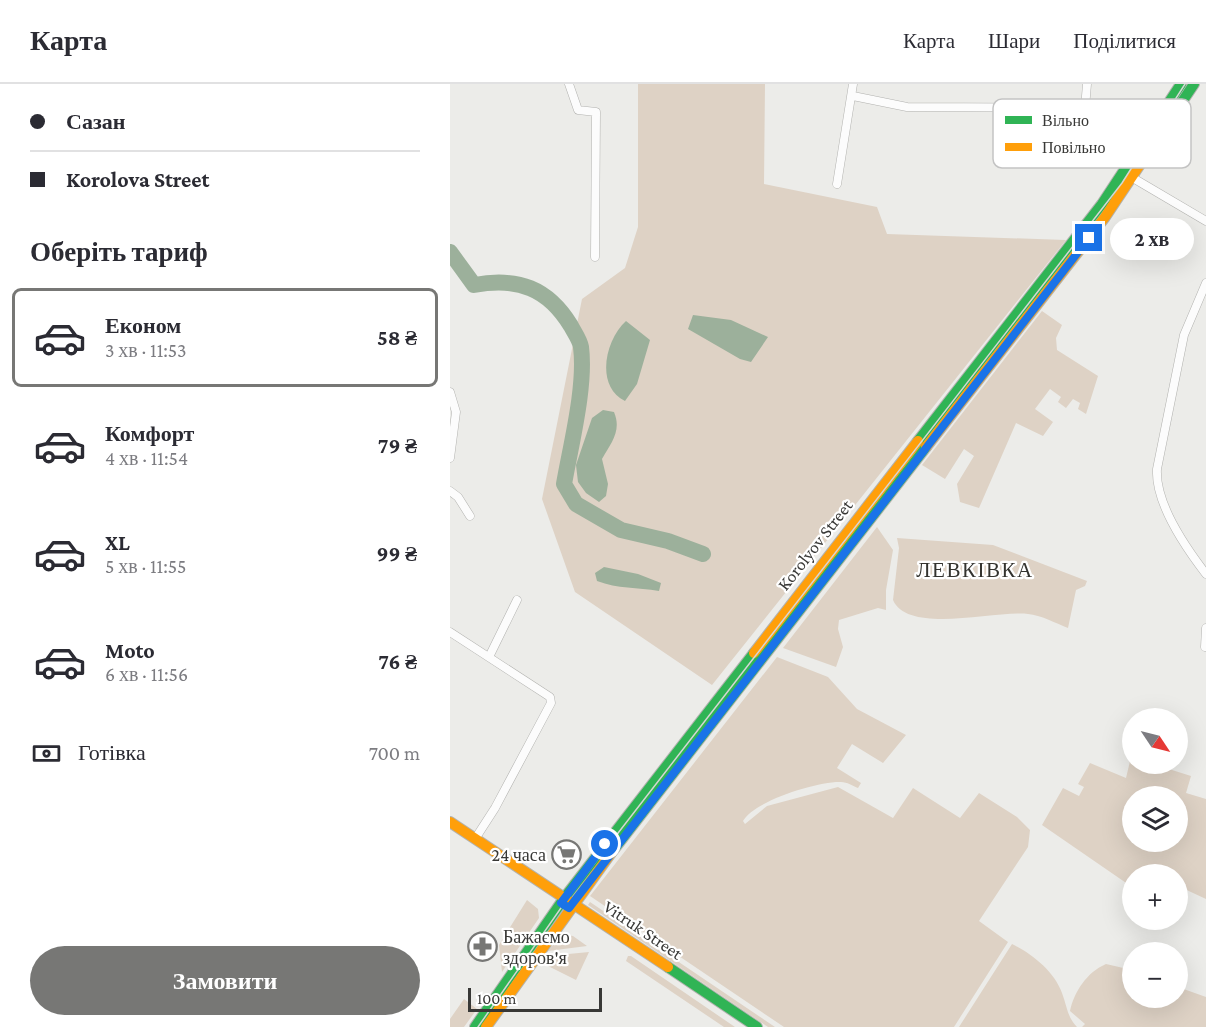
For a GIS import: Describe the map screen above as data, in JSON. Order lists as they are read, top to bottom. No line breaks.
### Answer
{"streets":{"main road":["Korolyov Street","Vitruk Street"]},"crossings":[["Korolyov Street","Vitruk Street"]],"districts":["ЛЕВКІВКА"],"places":{"supermarket":["24 часа"],"pharmacy":["Бажаємо здоров'я"]},"legend":["Вільно","Повільно"],"scale_bar":"100 m","north":"bottom right","page":{"header":"Карта","nav":["Карта","Шари","Поділитися"],"banner":["Сазан","Korolova Street"],"heading":"Оберіть тариф","bubble":"2 хв","list":[{"name":"Економ","note":"3 хв · 11:53","value":"58 ₴"},{"name":"Комфорт","note":"4 хв · 11:54","value":"79 ₴"},{"name":"XL","note":"5 хв · 11:55","value":"99 ₴"},{"name":"Moto","note":"6 хв · 11:56","value":"76 ₴"}],"map_buttons":["+","−"],"pay":["Готівка","700 m"],"buttons":"Замовити","scale":"100 m"}}
